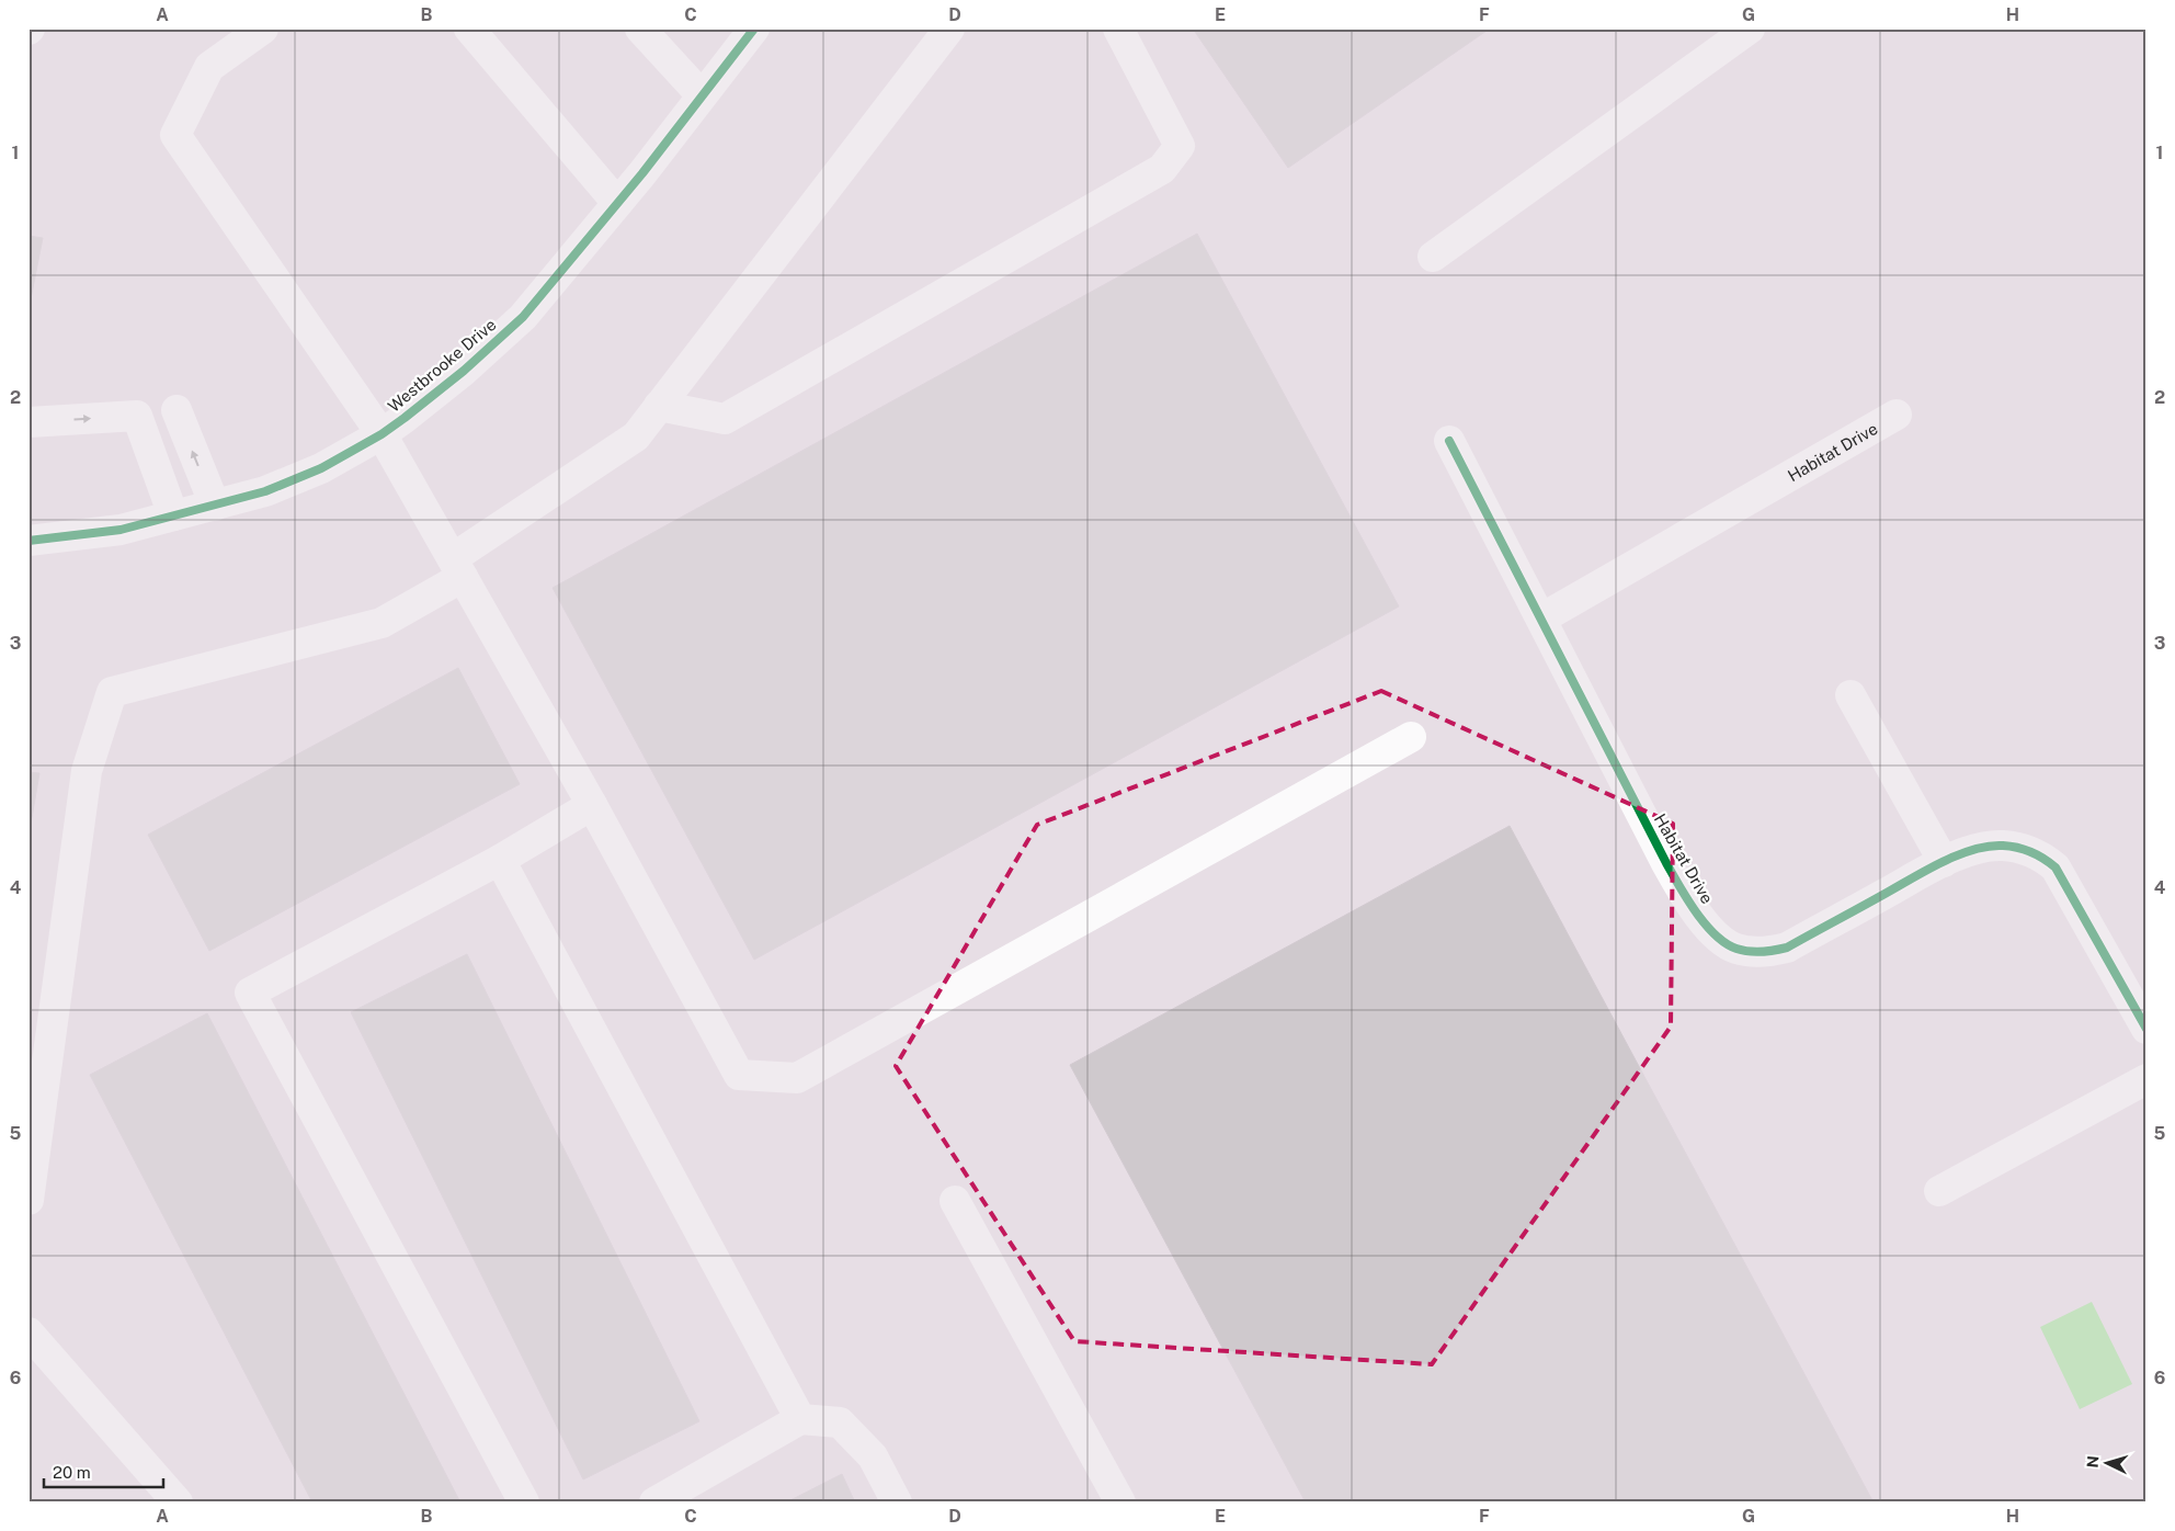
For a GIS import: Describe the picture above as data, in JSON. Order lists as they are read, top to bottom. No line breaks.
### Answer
{"streets":{"street":["Westbrooke Drive","Habitat Drive"]},"scale_bar":"20 m","north":"left","grid":{"columns":["A","B","C","D","E","F","G","H"],"rows":["1","2","3","4","5","6"]}}
